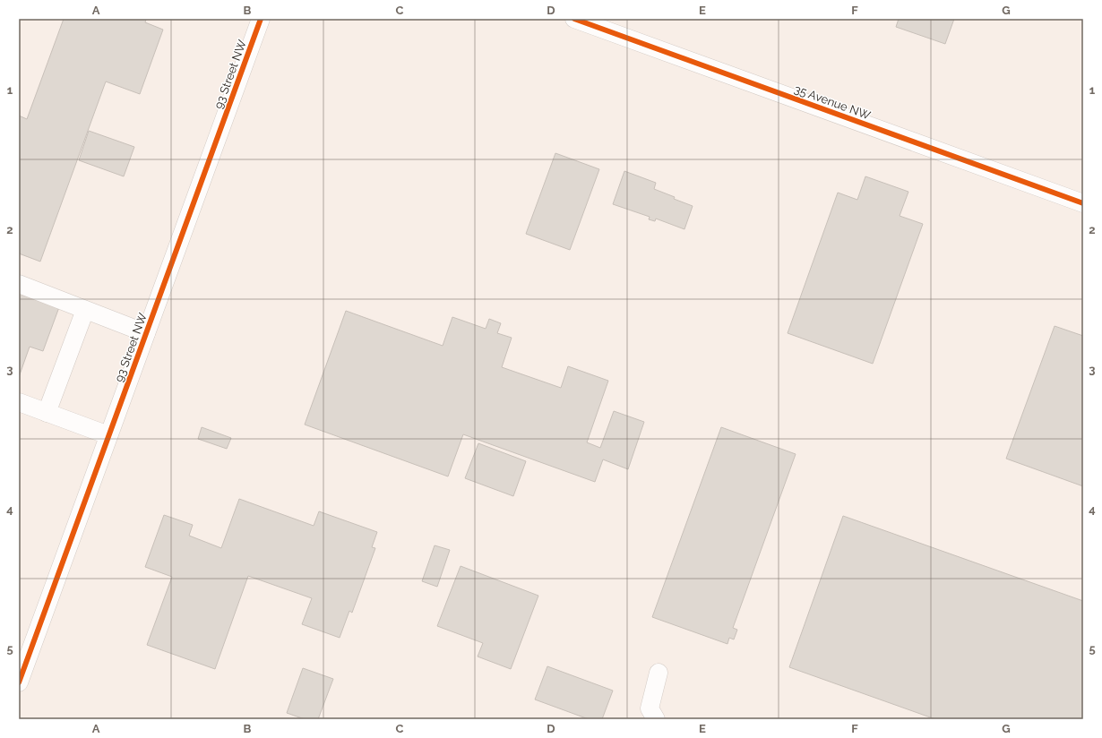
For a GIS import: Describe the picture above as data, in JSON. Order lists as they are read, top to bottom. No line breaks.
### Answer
{"streets":{"street":["93 Street NW","35 Avenue NW"]},"grid":{"columns":["A","B","C","D","E","F","G"],"rows":["1","2","3","4","5"]}}
